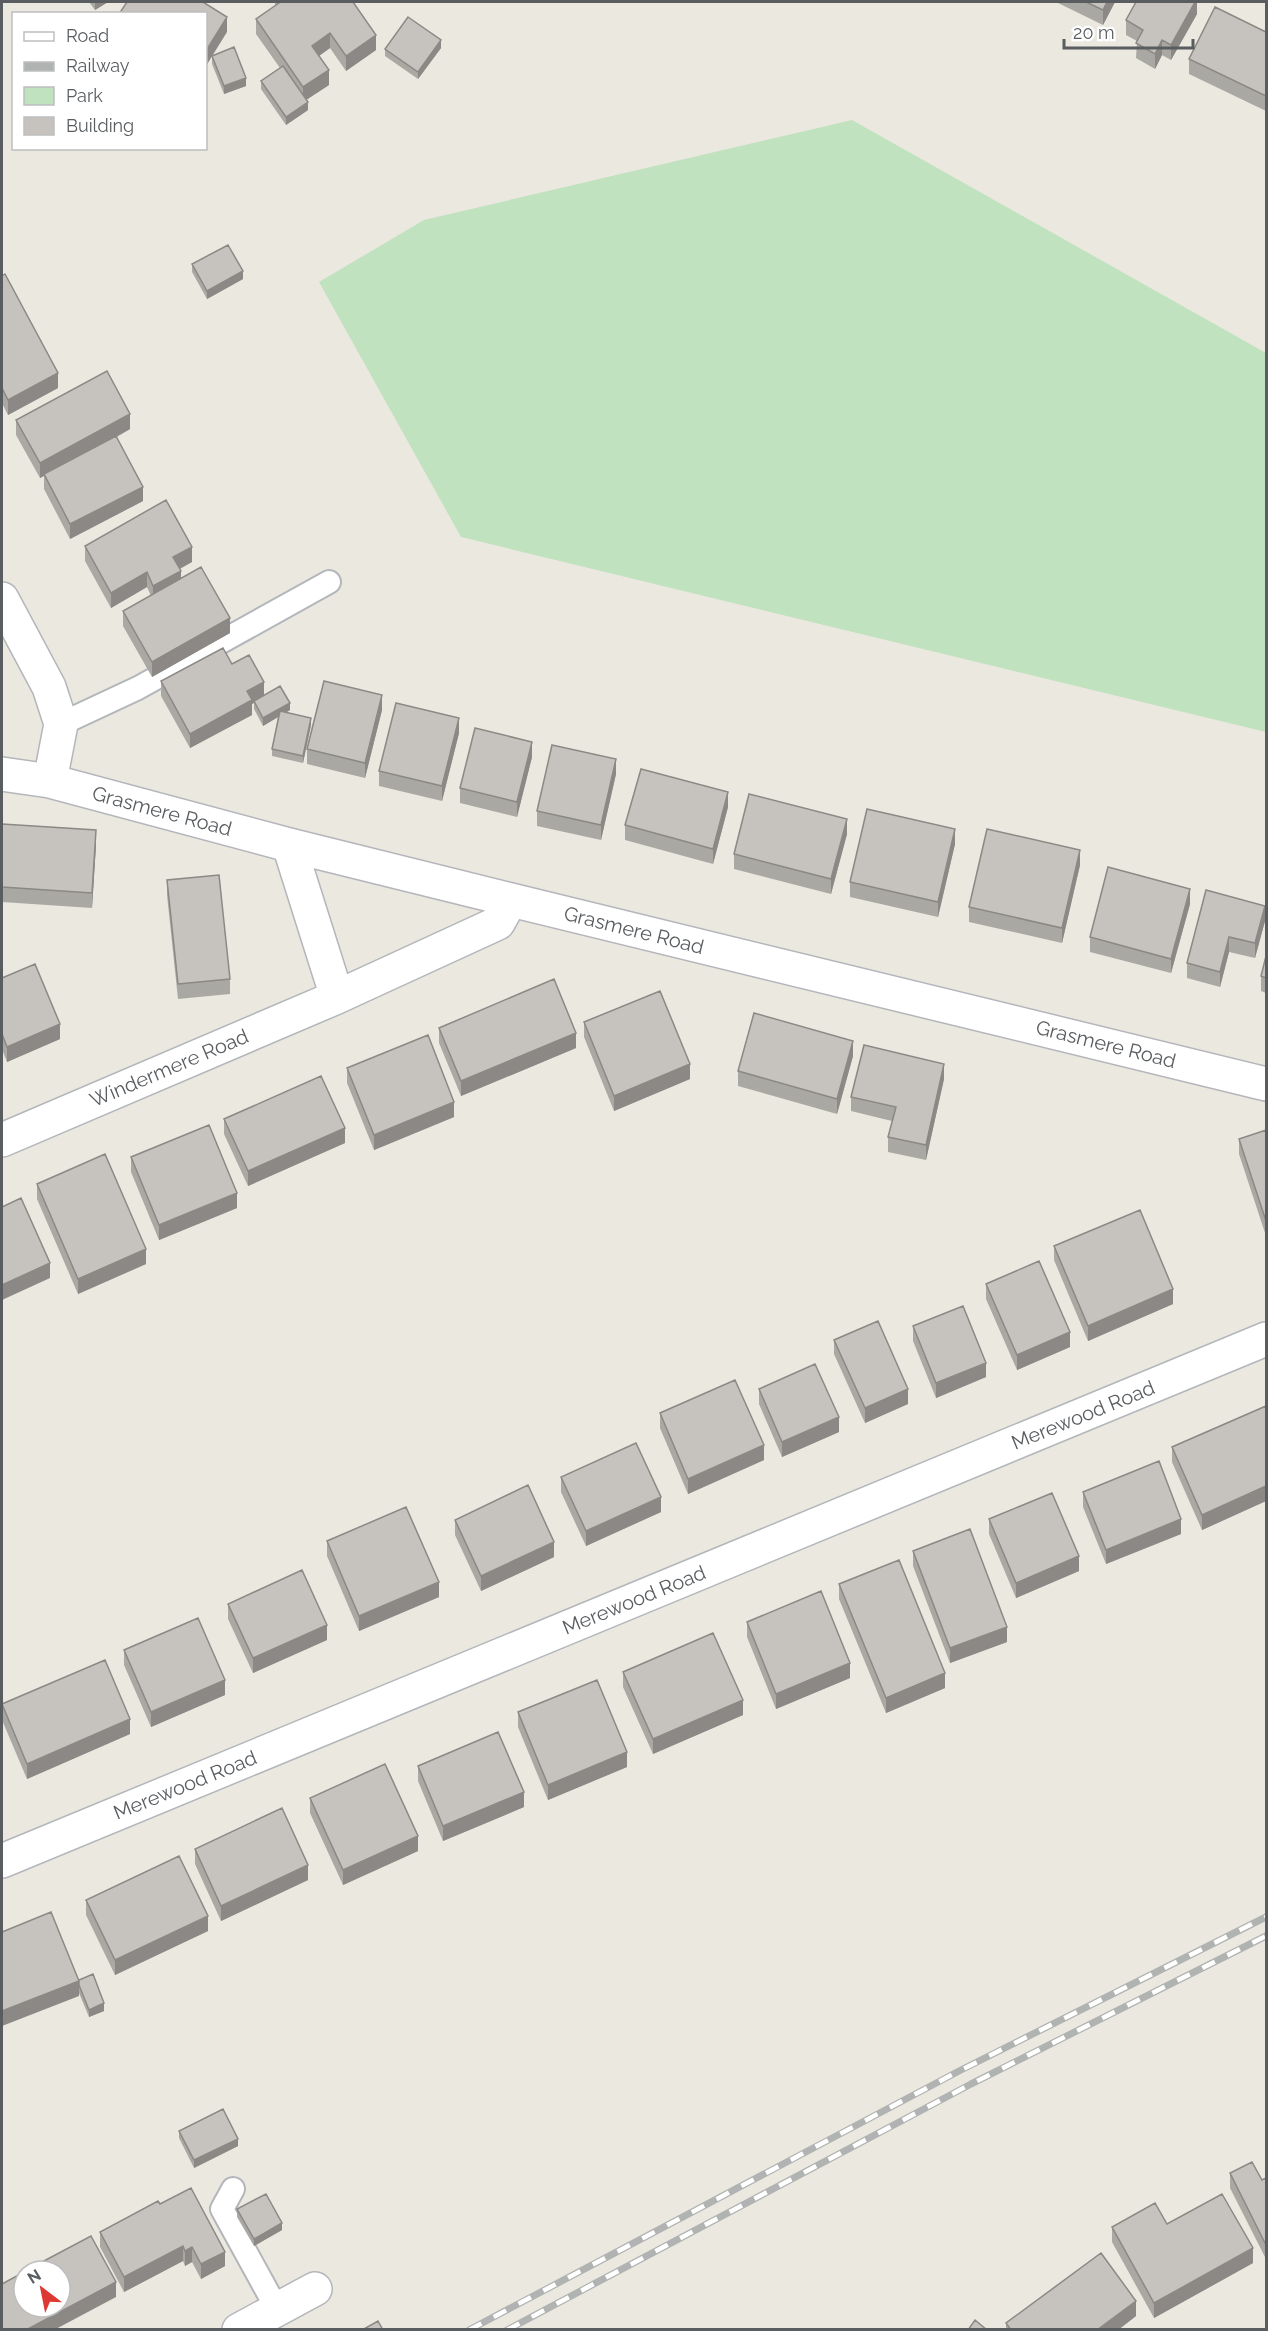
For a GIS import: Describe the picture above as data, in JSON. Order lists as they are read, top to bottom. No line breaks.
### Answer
{"streets":{"street":["Grasmere Road","Windermere Road","Merewood Road"]},"crossings":[["Grasmere Road","Windermere Road"]],"legend":["Road","Railway","Park","Building"],"scale_bar":"20 m","north":"top left"}
